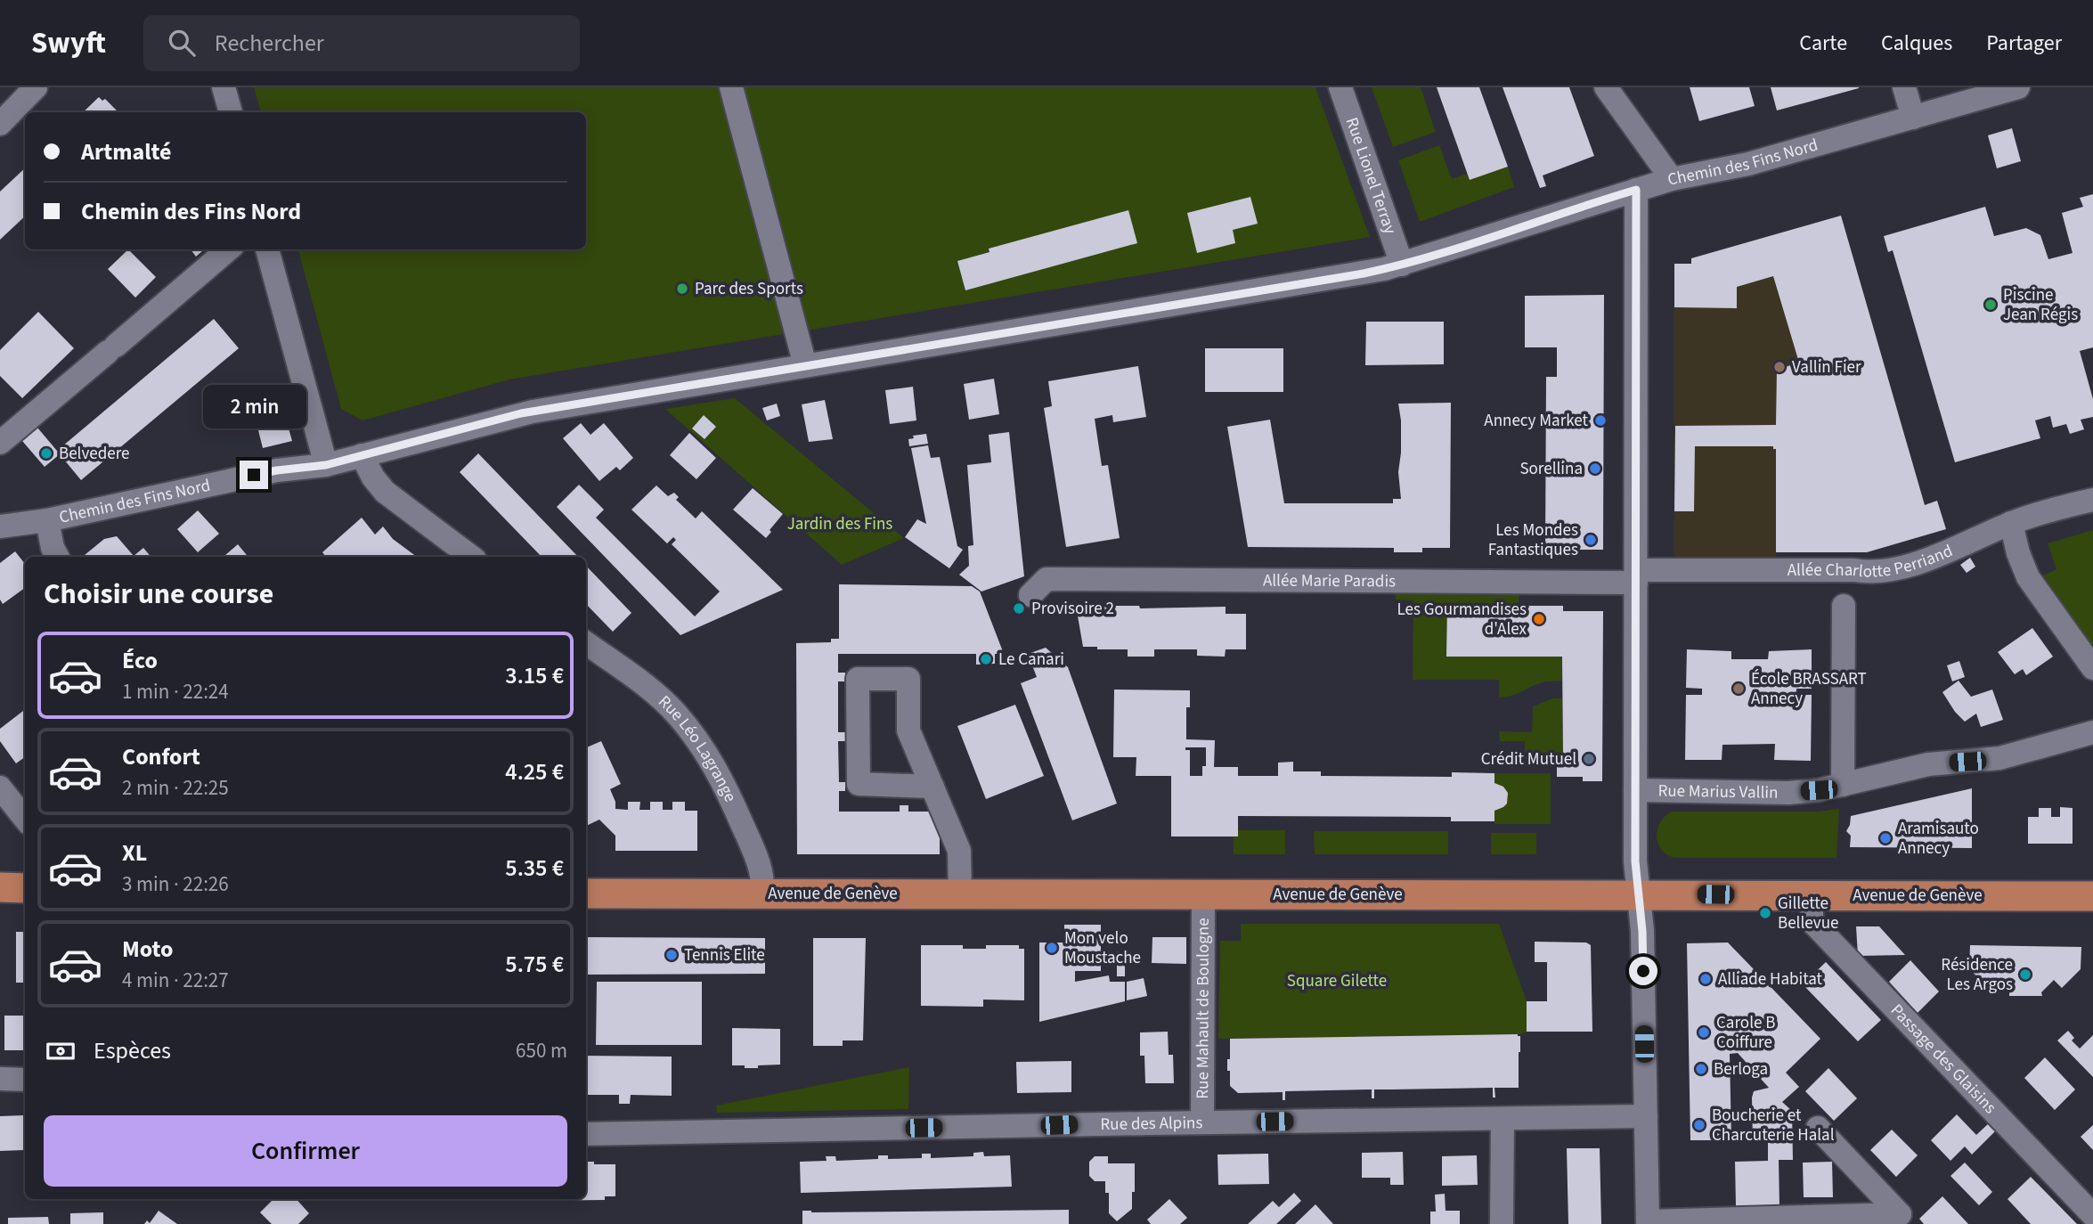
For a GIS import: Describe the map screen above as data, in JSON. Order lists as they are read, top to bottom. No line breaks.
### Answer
{"streets":{"main road":["Avenue de Genève"],"street":["Chemin des Fins Nord","Rue Lionel Terray","Allée Charlotte Perriand","Allée Marie Paradis","Rue Léo Lagrange","Rue Marius Vallin","Rue Mahault de Boulogne","Passage des Glaisins","Rue des Alpins"]},"crossings":[["Chemin des Fins Nord","Rue Lionel Terray"],["Allée Charlotte Perriand","Allée Marie Paradis"],["Rue Léo Lagrange","Avenue de Genève"],["Avenue de Genève","Rue Mahault de Boulogne"],["Avenue de Genève","Passage des Glaisins"],["Rue Mahault de Boulogne","Rue des Alpins"]],"parks":["Jardin des Fins","Square Gilette"],"places":["Parc des Sports","Piscine Jean Régis","Vallin Fier","Annecy Market","Belvedere","Sorellina","Les Mondes Fantastiques","Provisoire 2","Les Gourmandises d'Alex","Le Canari","École BRASSART Annecy","Crédit Mutuel","Aramisauto Annecy","Gillette Bellevue","Mon velo Moustache","Tennis Elite","Résidence Les Argos","Alliade Habitat","Carole B Coiffure","Berloga","Boucherie et Charcuterie Halal"],"page":{"header":"Swyft","search":"Rechercher","nav":["Carte","Calques","Partager"],"banner":["Artmalté","Chemin des Fins Nord"],"bubble":"2 min","heading":"Choisir une course","list":[{"name":"Éco","note":"1 min · 22:24","value":"3.15 €"},{"name":"Confort","note":"2 min · 22:25","value":"4.25 €"},{"name":"XL","note":"3 min · 22:26","value":"5.35 €"},{"name":"Moto","note":"4 min · 22:27","value":"5.75 €"}],"pay":["Espèces","650 m"],"buttons":"Confirmer"}}
